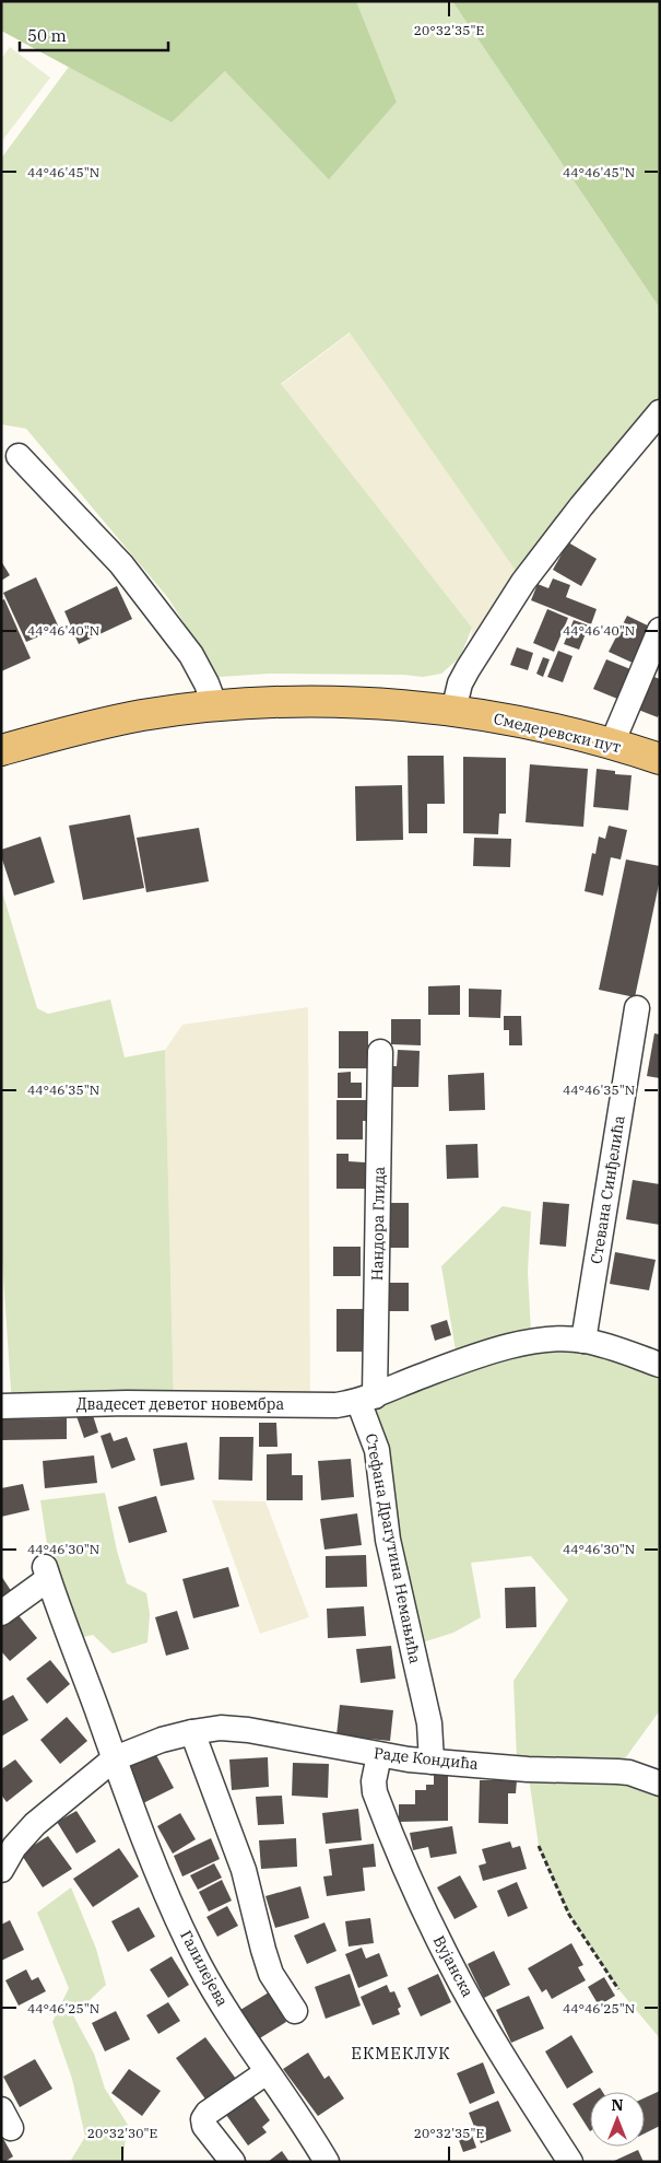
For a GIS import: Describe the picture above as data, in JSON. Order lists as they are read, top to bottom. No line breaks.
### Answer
{"streets":{"main road":["Смедеревски пут"],"street":["Стевана Синђелића","Нандора Глида","Двадесет деветог новембра","Стефана Драгутина Немањића","Раде Кондића","Вујанска","Галилејева"]},"crossings":[["Нандора Глида","Двадесет деветог новембра"],["Нандора Глида","Стефана Драгутина Немањића"],["Двадесет деветог новембра","Стефана Драгутина Немањића"],["Стефана Драгутина Немањића","Раде Кондића"],["Раде Кондића","Вујанска"],["Раде Кондића","Галилејева"]],"districts":["ЕКМЕКЛУК"],"scale_bar":"50 m","north":"top","coordinates":["20°32'35\"E","44°46'45\"N","44°46'40\"N","44°46'35\"N","44°46'30\"N","44°46'25\"N","20°32'30\"E"]}
